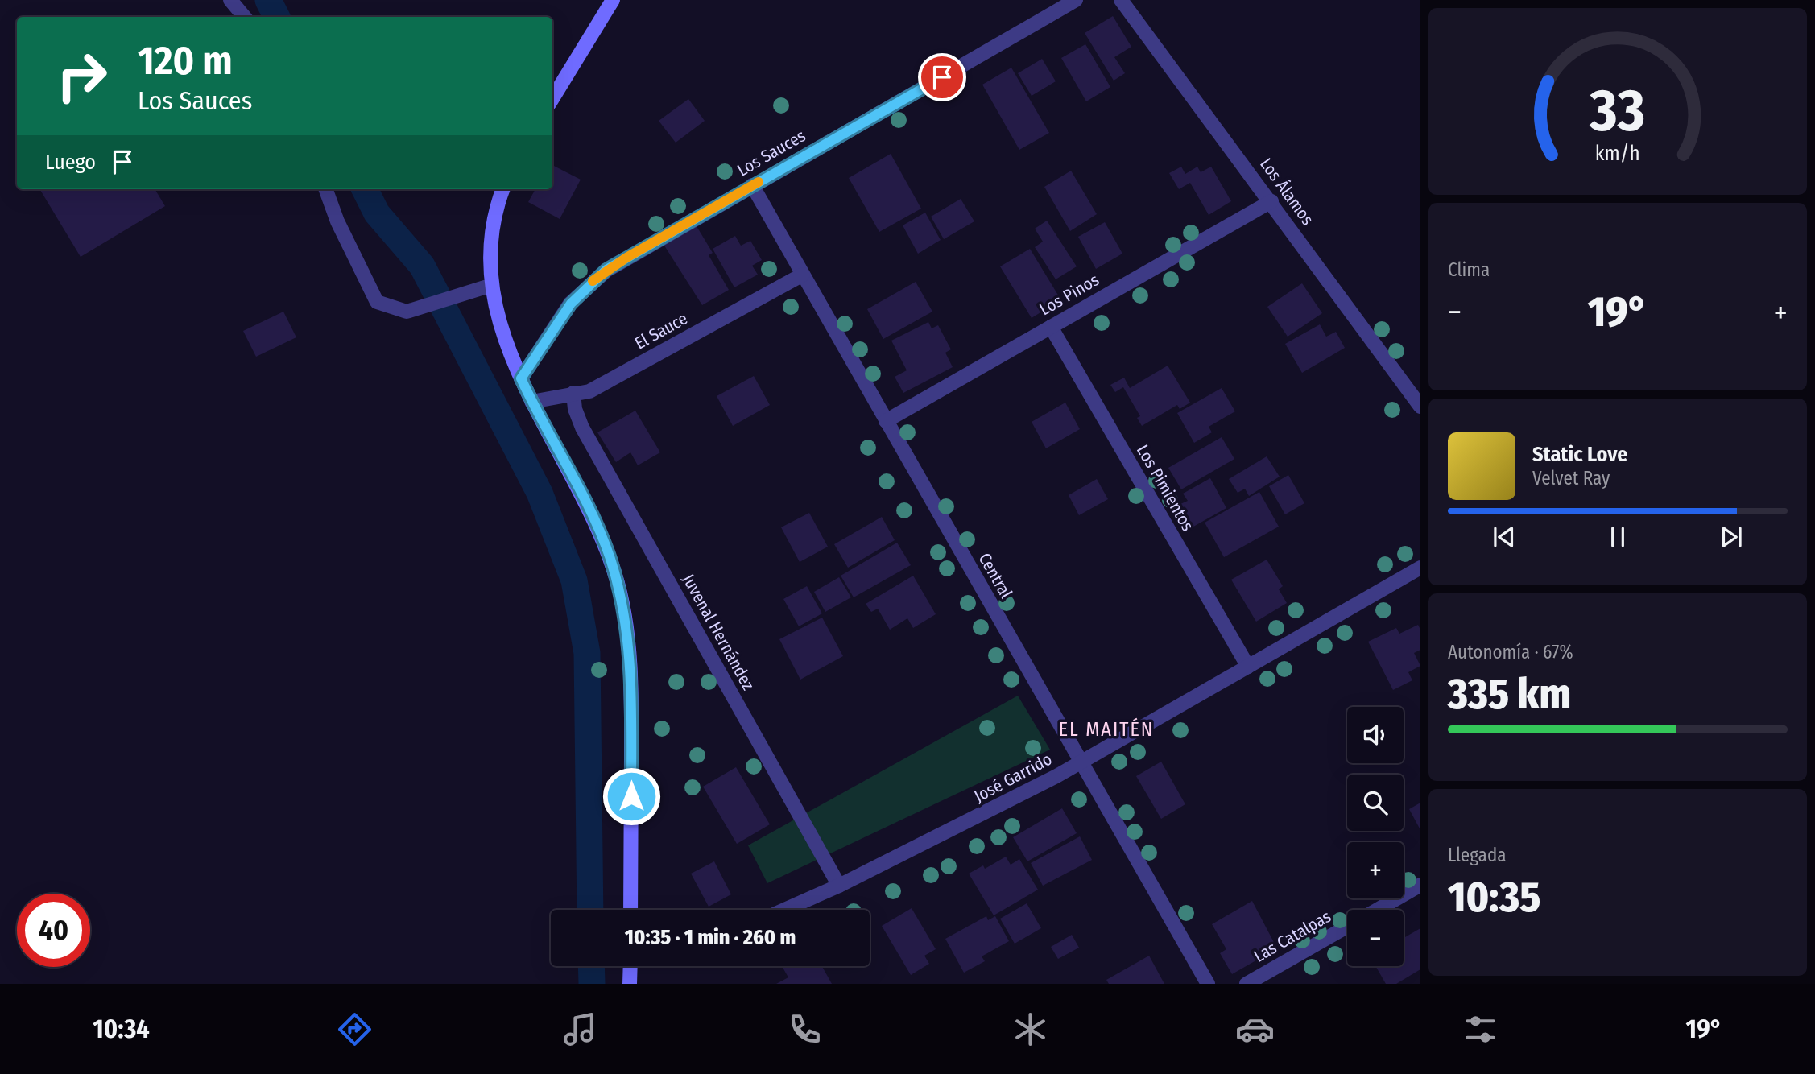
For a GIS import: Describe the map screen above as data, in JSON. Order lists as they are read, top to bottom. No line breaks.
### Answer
{"streets":{"street":["Los Sauces","Los Álamos","Los Pinos","El Sauce","Los Pimientos","Central","Juvenal Hernández","José Garrido","Las Catalpas"]},"crossings":[["Los Sauces","Central"],["Los Álamos","Los Pinos"],["Los Pinos","Los Pimientos"],["Los Pinos","Central"],["El Sauce","Central"],["El Sauce","Juvenal Hernández"],["Los Pimientos","José Garrido"],["Central","José Garrido"],["Juvenal Hernández","José Garrido"]],"districts":["EL MAITÉN"],"page":{"turn":["120 m","Los Sauces"],"then":"Luego","tile":["Clima",["Autonomía · 67%","335 km"],["Llegada","10:35"]],"heat":["−","19°","+"],"song":["Static Love","Velvet Ray"],"map_buttons":["+","−"],"limit":"40","trip":"10:35 · 1 min · 260 m","tabs":["10:34","19°"],"gauge":["33","km/h"]}}
